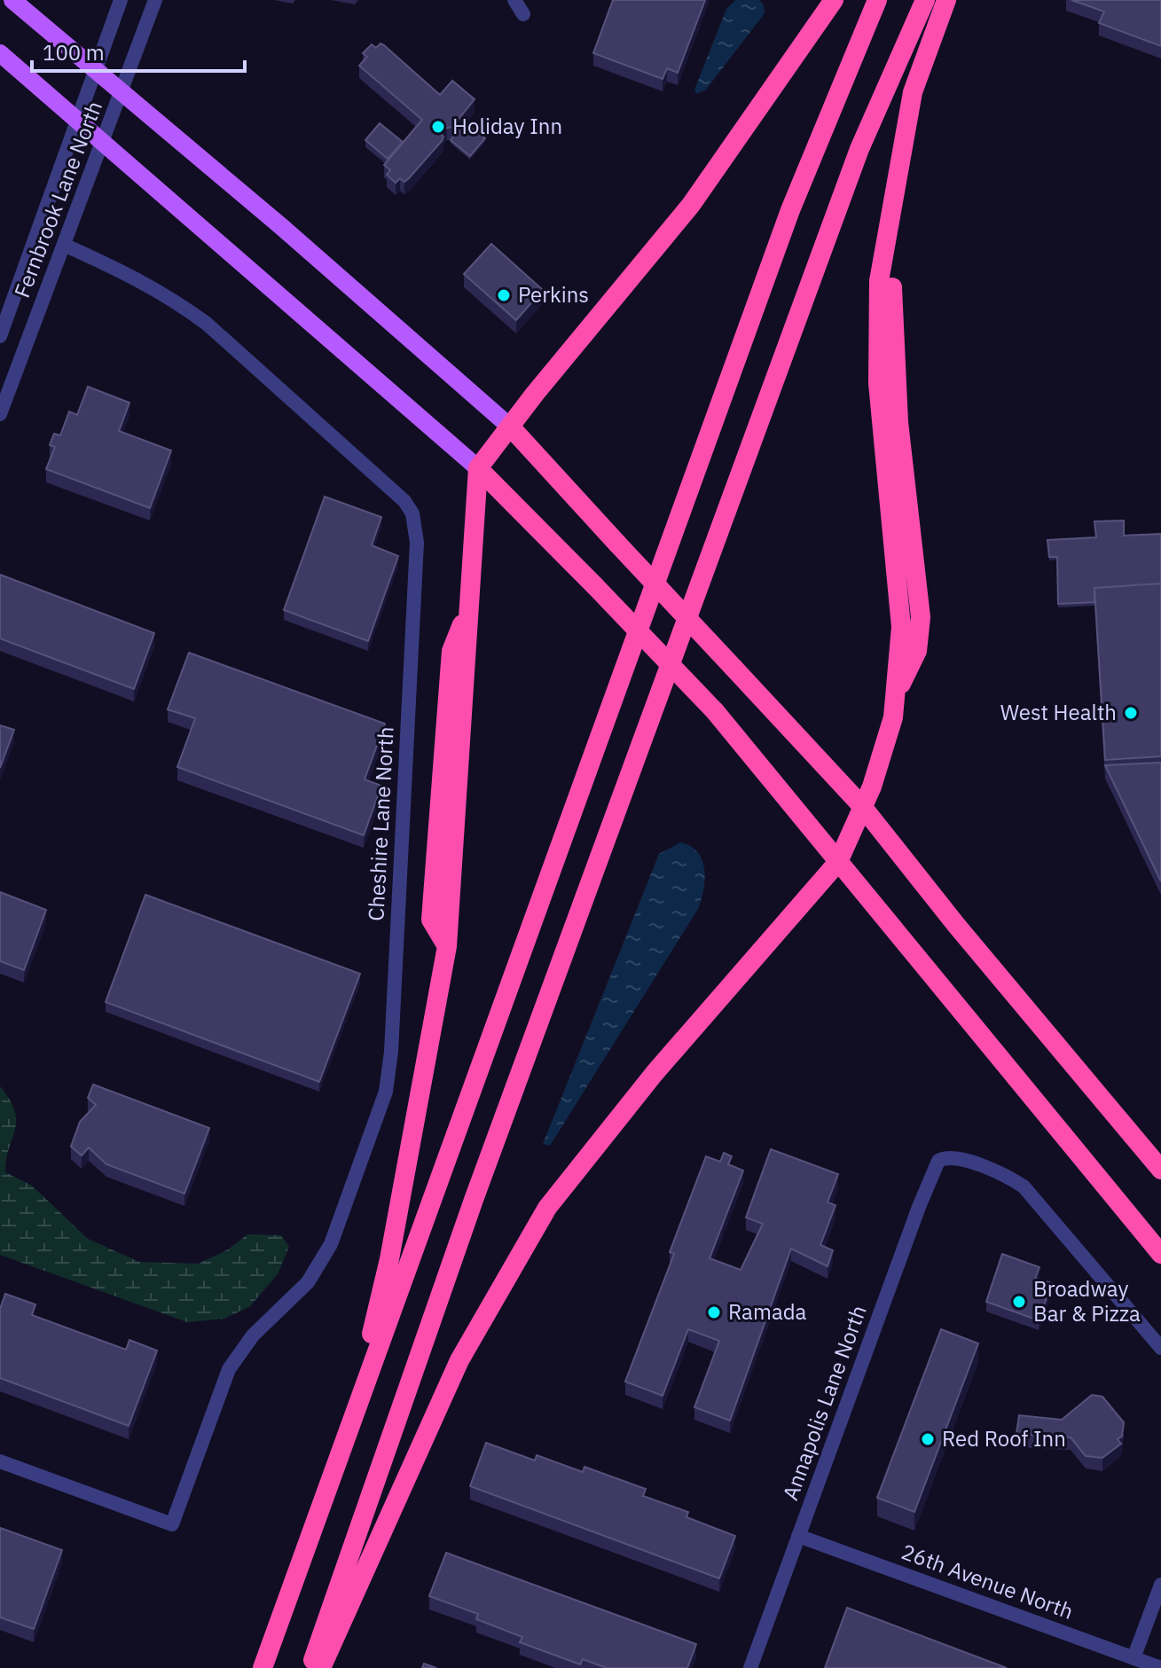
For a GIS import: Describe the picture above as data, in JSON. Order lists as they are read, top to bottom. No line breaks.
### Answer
{"streets":{"street":["Fernbrook Lane North","Cheshire Lane North","Annapolis Lane North","26th Avenue North"]},"crossings":[["Fernbrook Lane North","Cheshire Lane North"],["Annapolis Lane North","26th Avenue North"]],"places":["Holiday Inn","Perkins","West Health","Broadway Bar & Pizza","Ramada","Red Roof Inn"],"scale_bar":"100 m"}
